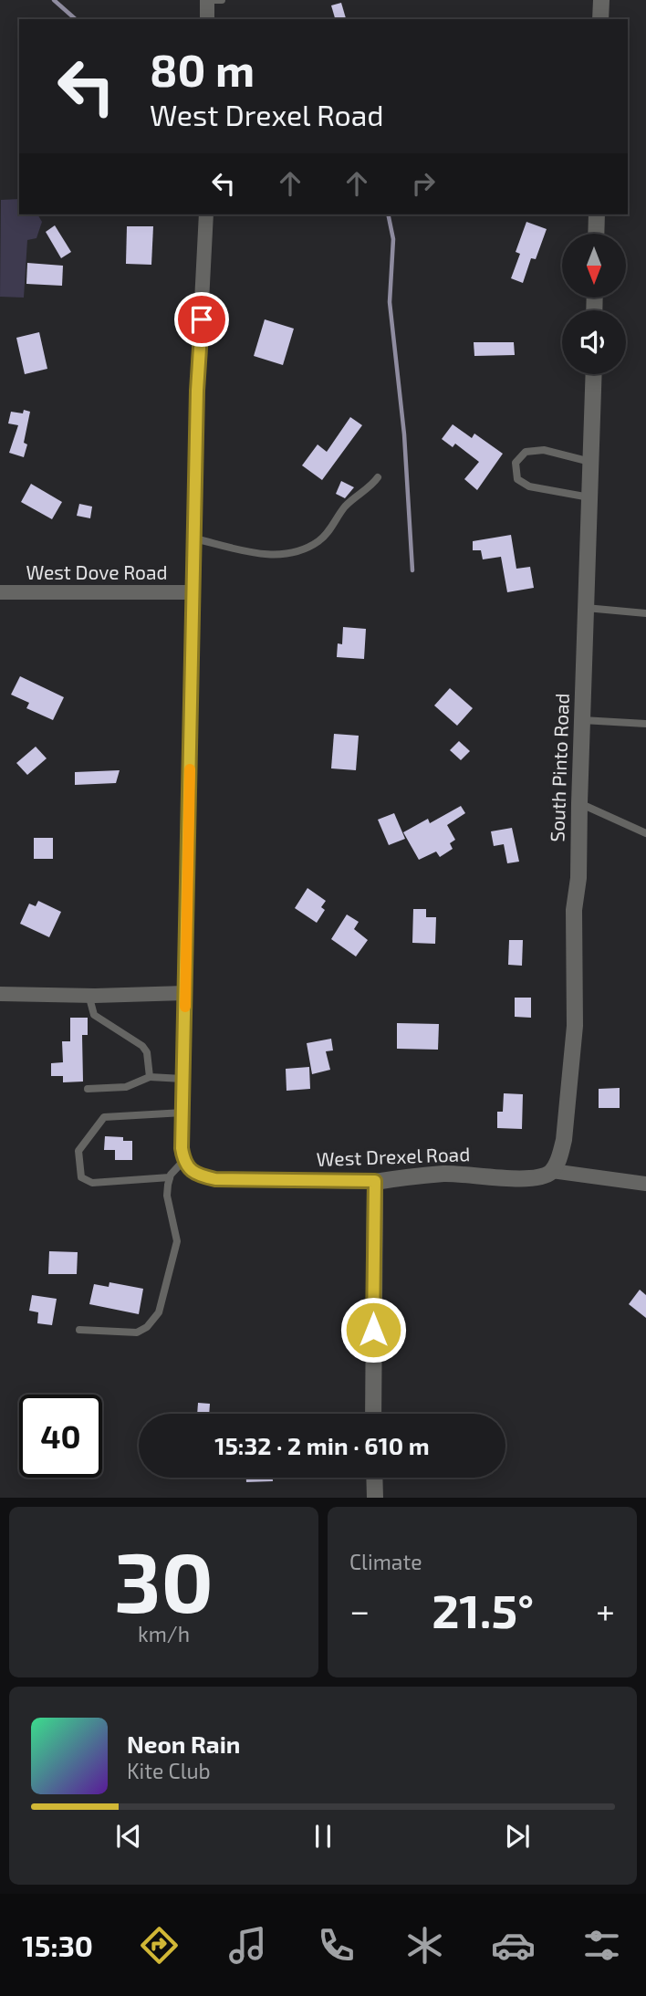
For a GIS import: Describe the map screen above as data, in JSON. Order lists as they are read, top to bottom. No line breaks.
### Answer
{"streets":{"street":["West Dove Road","South Pinto Road","West Drexel Road"]},"crossings":[["South Pinto Road","West Drexel Road"]],"north":"bottom","page":{"turn":["80 m","West Drexel Road"],"limit":"40","trip":"15:32 · 2 min · 610 m","tile":[["30","km/h"],"Climate"],"heat":["−","21.5°","+"],"song":["Neon Rain","Kite Club"],"tabs":"15:30"}}
